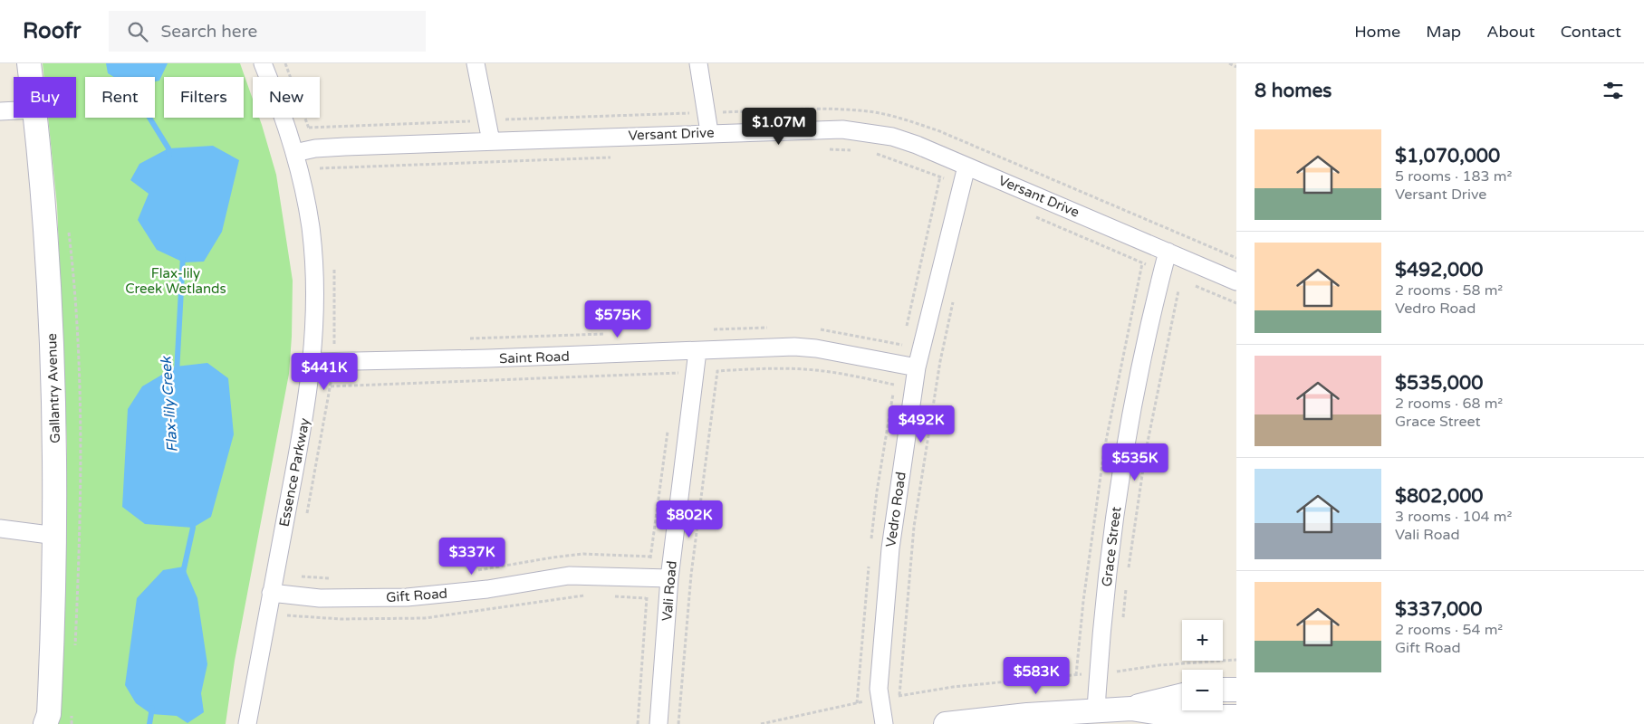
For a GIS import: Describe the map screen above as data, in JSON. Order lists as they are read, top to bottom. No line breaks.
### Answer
{"streets":{"street":["Versant Drive","Saint Road","Gallantry Avenue","Essence Parkway","Vedro Road","Grace Street","Vali Road","Gift Road"]},"crossings":[["Versant Drive","Essence Parkway"],["Versant Drive","Vedro Road"],["Versant Drive","Grace Street"],["Saint Road","Essence Parkway"],["Saint Road","Vedro Road"],["Saint Road","Vali Road"],["Essence Parkway","Gift Road"],["Vali Road","Gift Road"]],"water":["Flax-lily Creek"],"parks":["Flax-lily Creek Wetlands"],"page":{"header":"Roofr","search":"Search here","nav":["Home","Map","About","Contact"],"heading":"8 homes","chip":["Buy","Rent","Filters","New"],"price":["$1.07M","$575K","$441K","$492K","$535K","$802K","$337K","$583K"],"list":[{"name":"$1,070,000","note":"5 rooms · 183 m² · Versant Drive"},{"name":"$492,000","note":"2 rooms · 58 m² · Vedro Road"},{"name":"$535,000","note":"2 rooms · 68 m² · Grace Street"},{"name":"$802,000","note":"3 rooms · 104 m² · Vali Road"},{"name":"$337,000","note":"2 rooms · 54 m² · Gift Road"}],"map_buttons":["+","−"]}}
